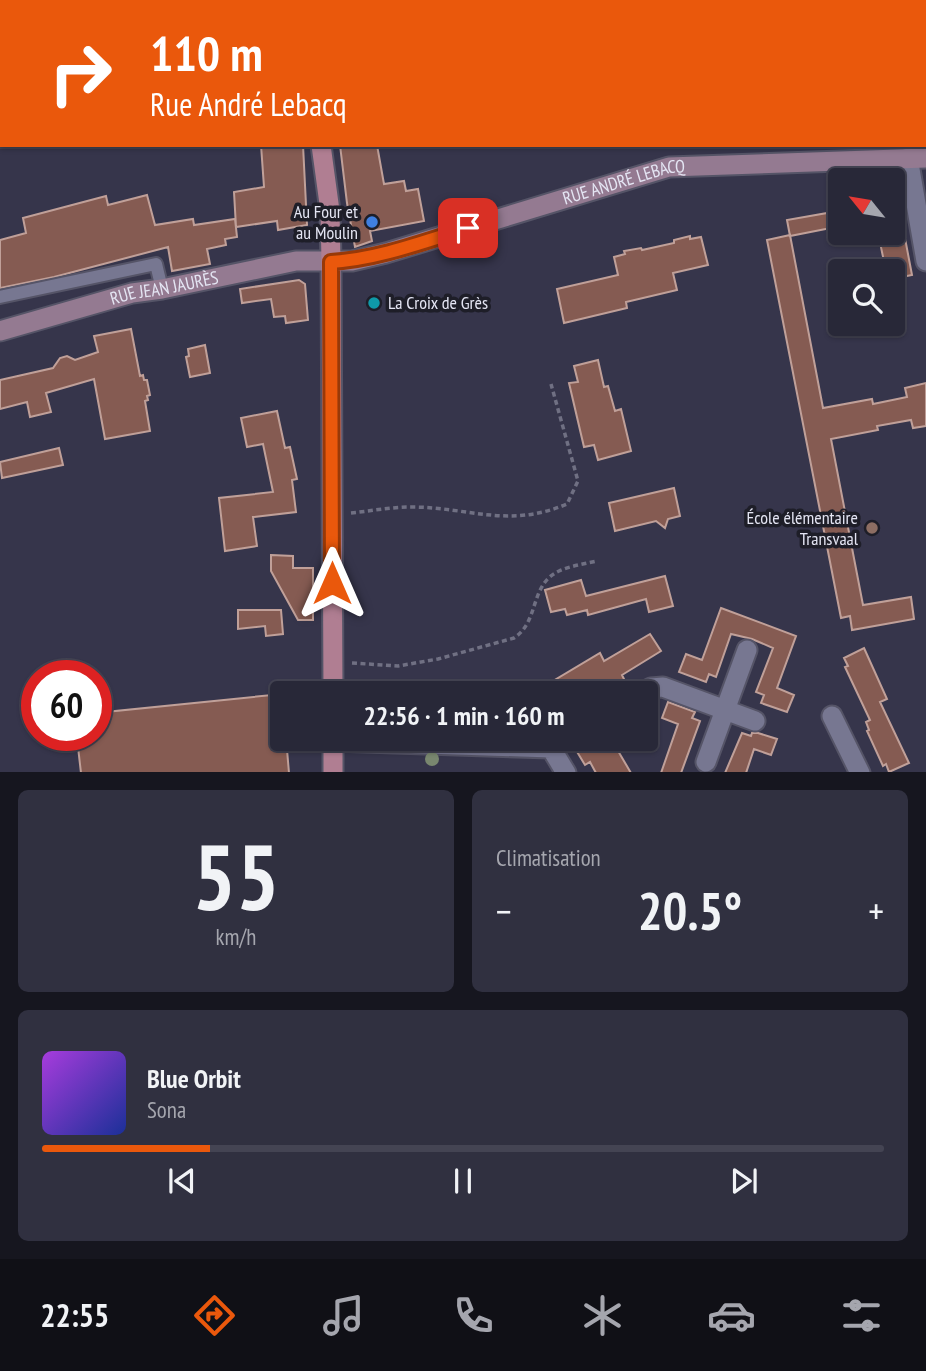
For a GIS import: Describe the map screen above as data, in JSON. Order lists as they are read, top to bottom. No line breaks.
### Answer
{"streets":{"main road":["RUE ANDRÉ LEBACQ","RUE JEAN JAURÈS"]},"crossings":[["RUE ANDRÉ LEBACQ","RUE JEAN JAURÈS"]],"places":["Au Four et au Moulin","La Croix de Grès","École élémentaire Transvaal"],"north":"top left","page":{"turn":["110 m","Rue André Lebacq"],"limit":"60","trip":"22:56 · 1 min · 160 m","tile":[["55","km/h"],"Climatisation"],"heat":["−","20.5°","+"],"song":["Blue Orbit","Sona"],"tabs":"22:55"}}
